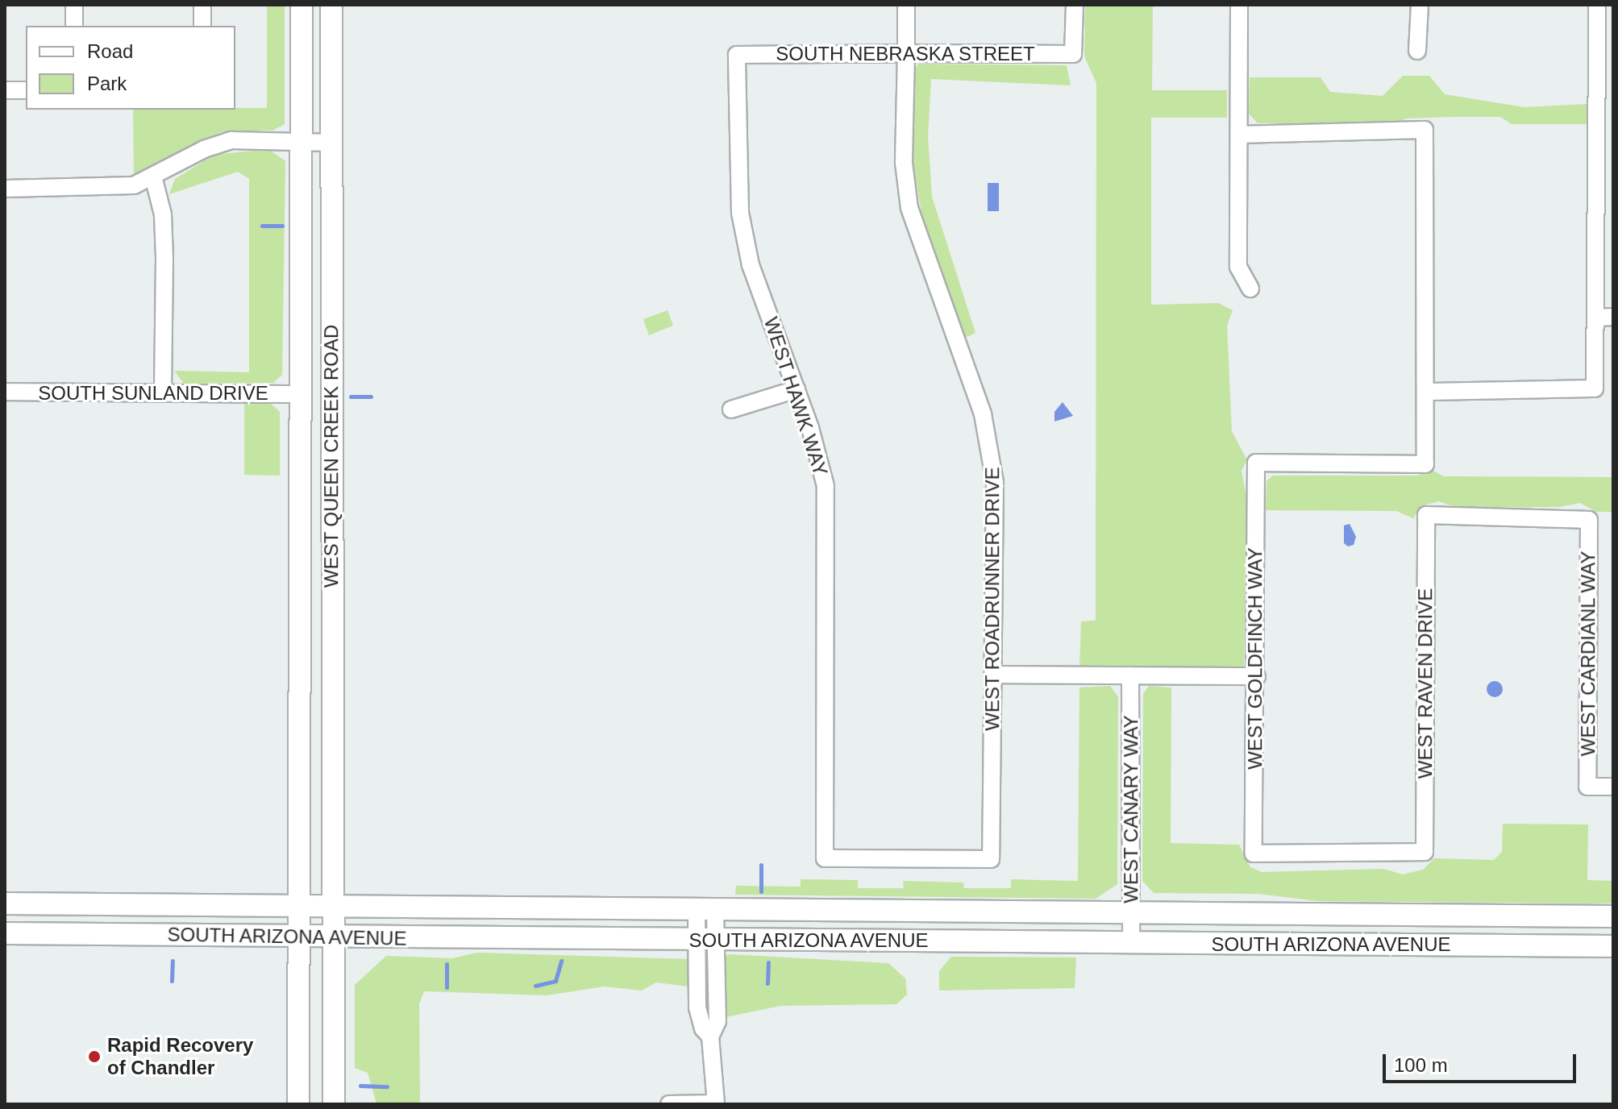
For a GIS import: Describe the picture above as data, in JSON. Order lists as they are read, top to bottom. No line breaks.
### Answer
{"streets":{"main road":["WEST QUEEN CREEK ROAD","SOUTH ARIZONA AVENUE"],"street":["SOUTH NEBRASKA STREET","SOUTH SUNLAND DRIVE","WEST HAWK WAY","WEST ROADRUNNER DRIVE","WEST CARDIANL WAY","WEST GOLDFINCH WAY","WEST RAVEN DRIVE","WEST CANARY WAY"]},"crossings":[["SOUTH NEBRASKA STREET","WEST HAWK WAY"],["SOUTH NEBRASKA STREET","WEST ROADRUNNER DRIVE"],["SOUTH SUNLAND DRIVE","WEST QUEEN CREEK ROAD"],["WEST HAWK WAY","WEST ROADRUNNER DRIVE"],["WEST QUEEN CREEK ROAD","SOUTH ARIZONA AVENUE"],["WEST CARDIANL WAY","WEST RAVEN DRIVE"],["WEST GOLDFINCH WAY","WEST RAVEN DRIVE"],["WEST CANARY WAY","SOUTH ARIZONA AVENUE"]],"places":["Rapid Recovery of Chandler"],"legend":["Road","Park"],"scale_bar":"100 m"}
